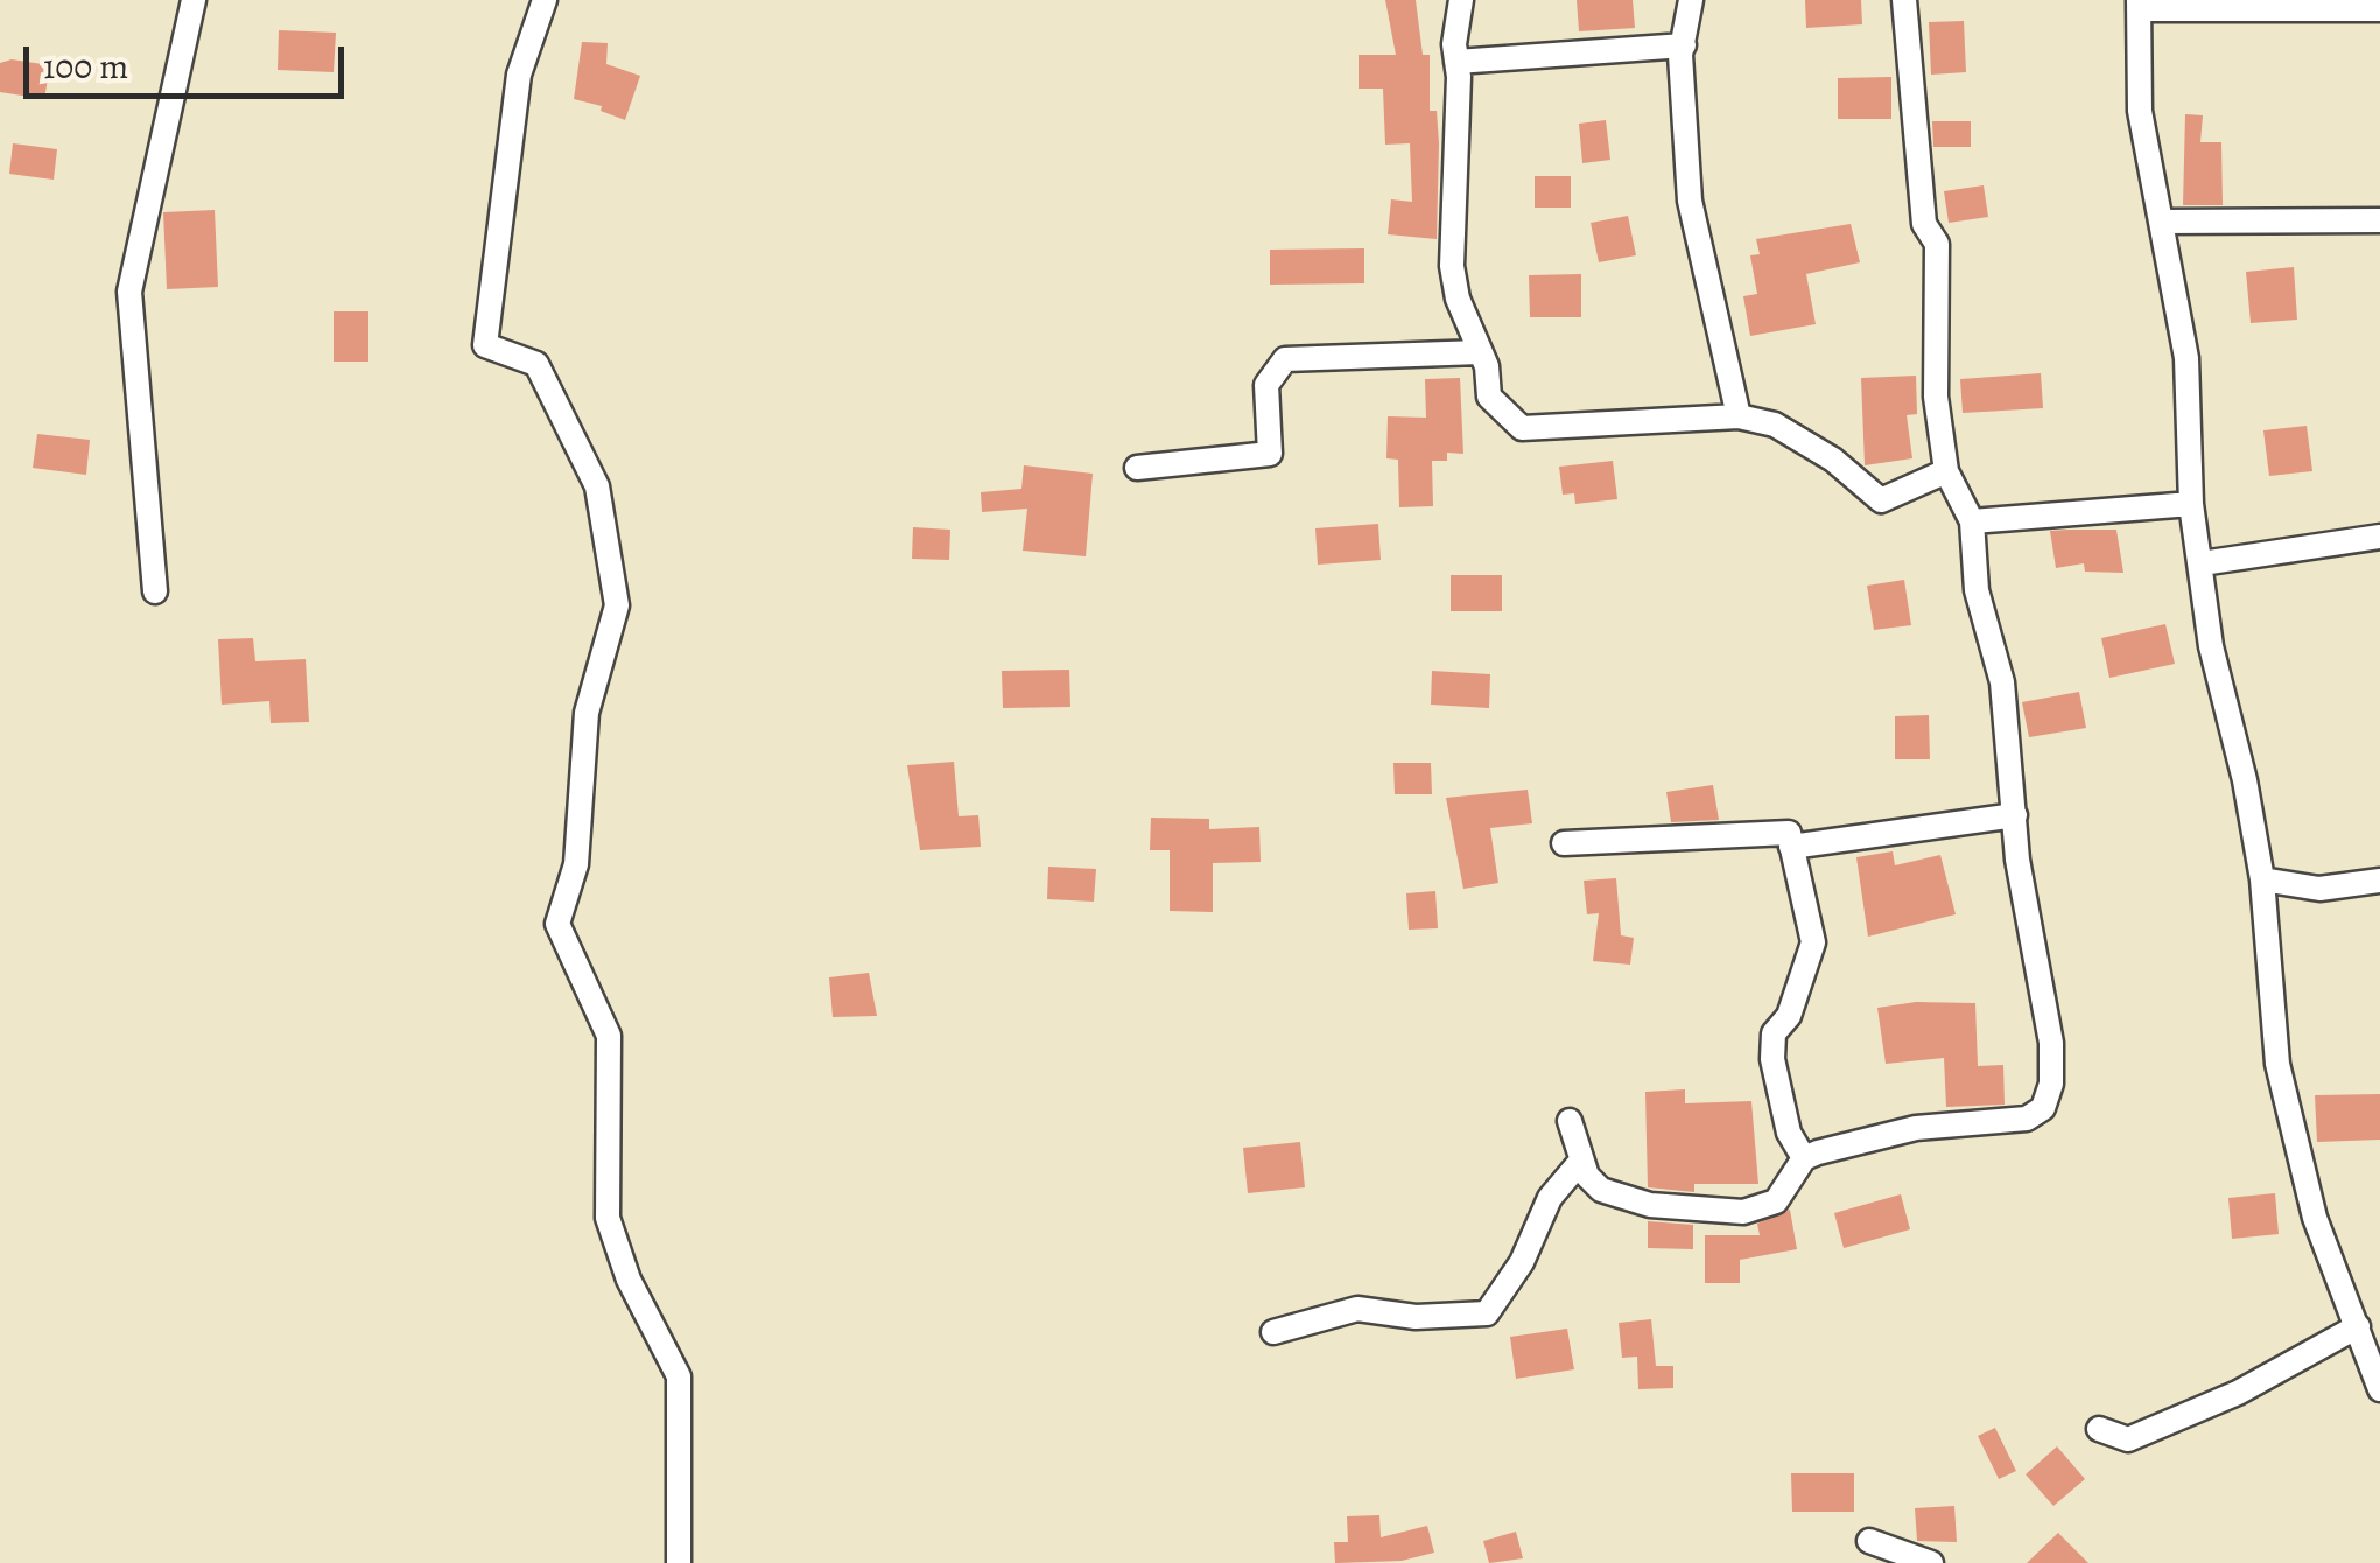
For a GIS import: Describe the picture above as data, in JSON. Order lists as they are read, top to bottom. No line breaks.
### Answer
{"scale_bar":"100 m"}
